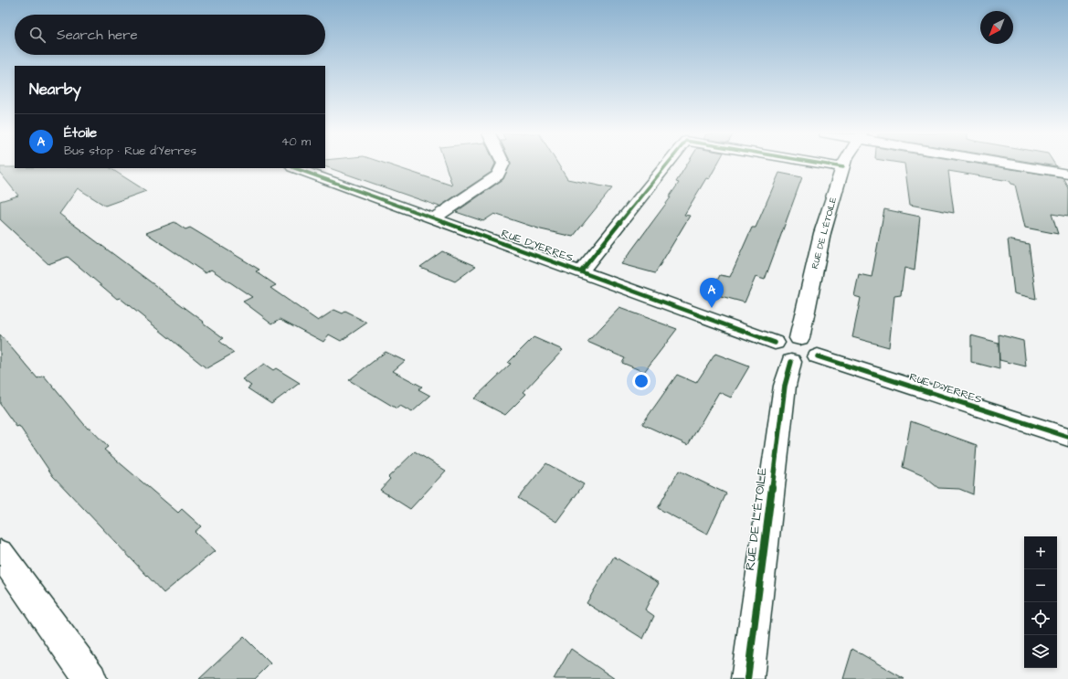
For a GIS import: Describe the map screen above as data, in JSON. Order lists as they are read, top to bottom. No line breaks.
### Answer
{"streets":{"street":["RUE DE L'ÉTOILE","RUE D'YERRES"]},"crossings":[["RUE DE L'ÉTOILE","RUE D'YERRES"]],"north":"bottom left","page":{"search":"Search here","heading":"Nearby","list":[{"mark":"A","name":"Étoile","note":"Bus stop · Rue d'Yerres","value":"40 m"}],"pins":"A","map_buttons":["+","−"]}}
